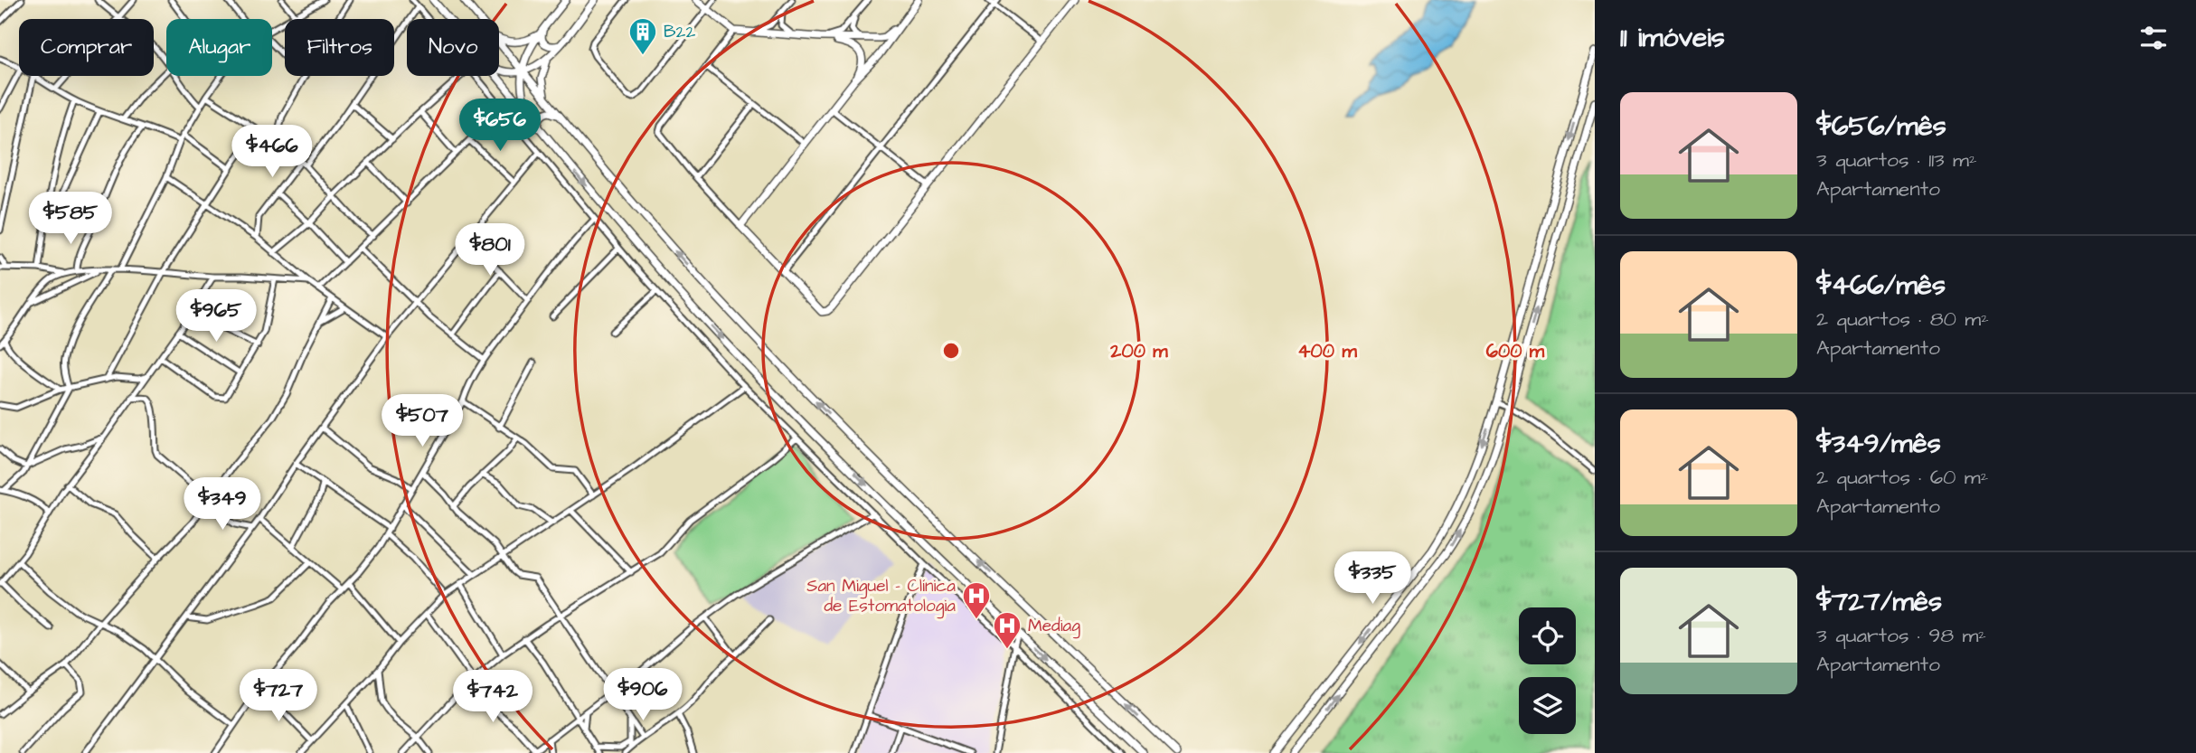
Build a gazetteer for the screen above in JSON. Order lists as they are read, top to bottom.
{
  "places": {
    "building": ["B22"],
    "hospital": ["San Miguel - Clínica de Estomatologia", "Mediag"]
  },
  "page": {
    "heading": "11 imóveis",
    "chip": [
      "Comprar",
      "Alugar",
      "Filtros",
      "Novo"
    ],
    "list": [
      {
        "name": "$656/mês",
        "note": "3 quartos · 113 m² · Apartamento"
      },
      {
        "name": "$466/mês",
        "note": "2 quartos · 80 m² · Apartamento"
      },
      {
        "name": "$349/mês",
        "note": "2 quartos · 60 m² · Apartamento"
      },
      {
        "name": "$727/mês",
        "note": "3 quartos · 98 m² · Apartamento"
      }
    ],
    "price": [
      "$656",
      "$466",
      "$585",
      "$801",
      "$965",
      "$507",
      "$349",
      "$335",
      "$906",
      "$727",
      "$742"
    ]
  },
  "rings": ["200 m", "400 m", "600 m"]
}
